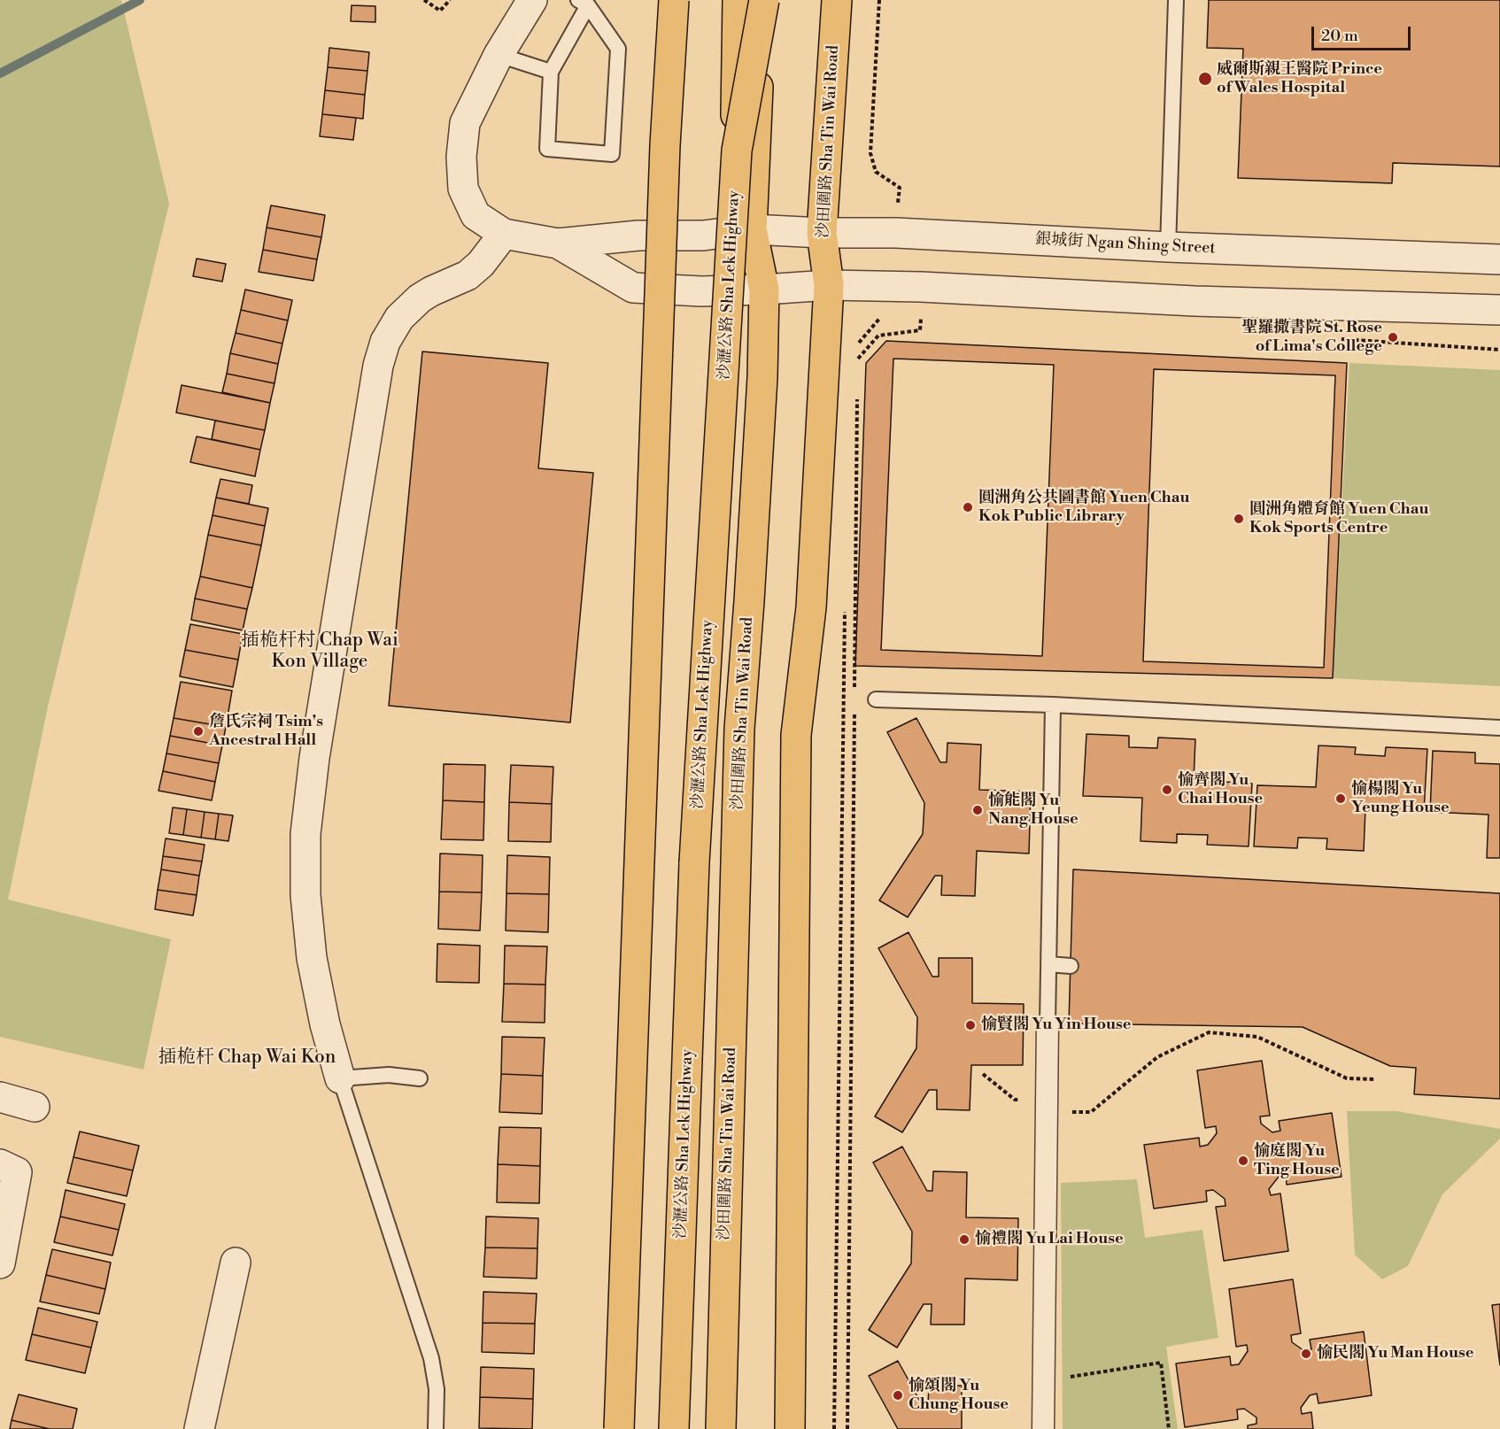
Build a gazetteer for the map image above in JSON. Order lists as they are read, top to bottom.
{
  "streets": {
    "main road": ["沙田圍路 Sha Tin Wai Road", "沙瀝公路 Sha Lek Highway"],
    "street": ["銀城街 Ngan Shing Street"]
  },
  "crossings": [
    ["沙田圍路 Sha Tin Wai Road", "銀城街 Ngan Shing Street"]
  ],
  "districts": ["插桅杆村 Chap Wai Kon Village", "插桅杆 Chap Wai Kon"],
  "places": [
    "威爾斯親王醫院 Prince of Wales Hospital",
    "聖羅撒書院 St. Rose of Lima's College",
    "圓洲角公共圖書館 Yuen Chau Kok Public Library",
    "圓洲角體育館 Yuen Chau Kok Sports Centre",
    "詹氏宗祠 Tsim's Ancestral Hall",
    "愉齊閣 Yu Chai House",
    "愉楊閣 Yu Yeung House",
    "愉能閣 Yu Nang House",
    "愉賢閣 Yu Yin House",
    "愉庭閣 Yu Ting House",
    "愉禮閣 Yu Lai House",
    "愉民閣 Yu Man House",
    "愉頌閣 Yu Chung House"
  ],
  "scale_bar": "20 m"
}
